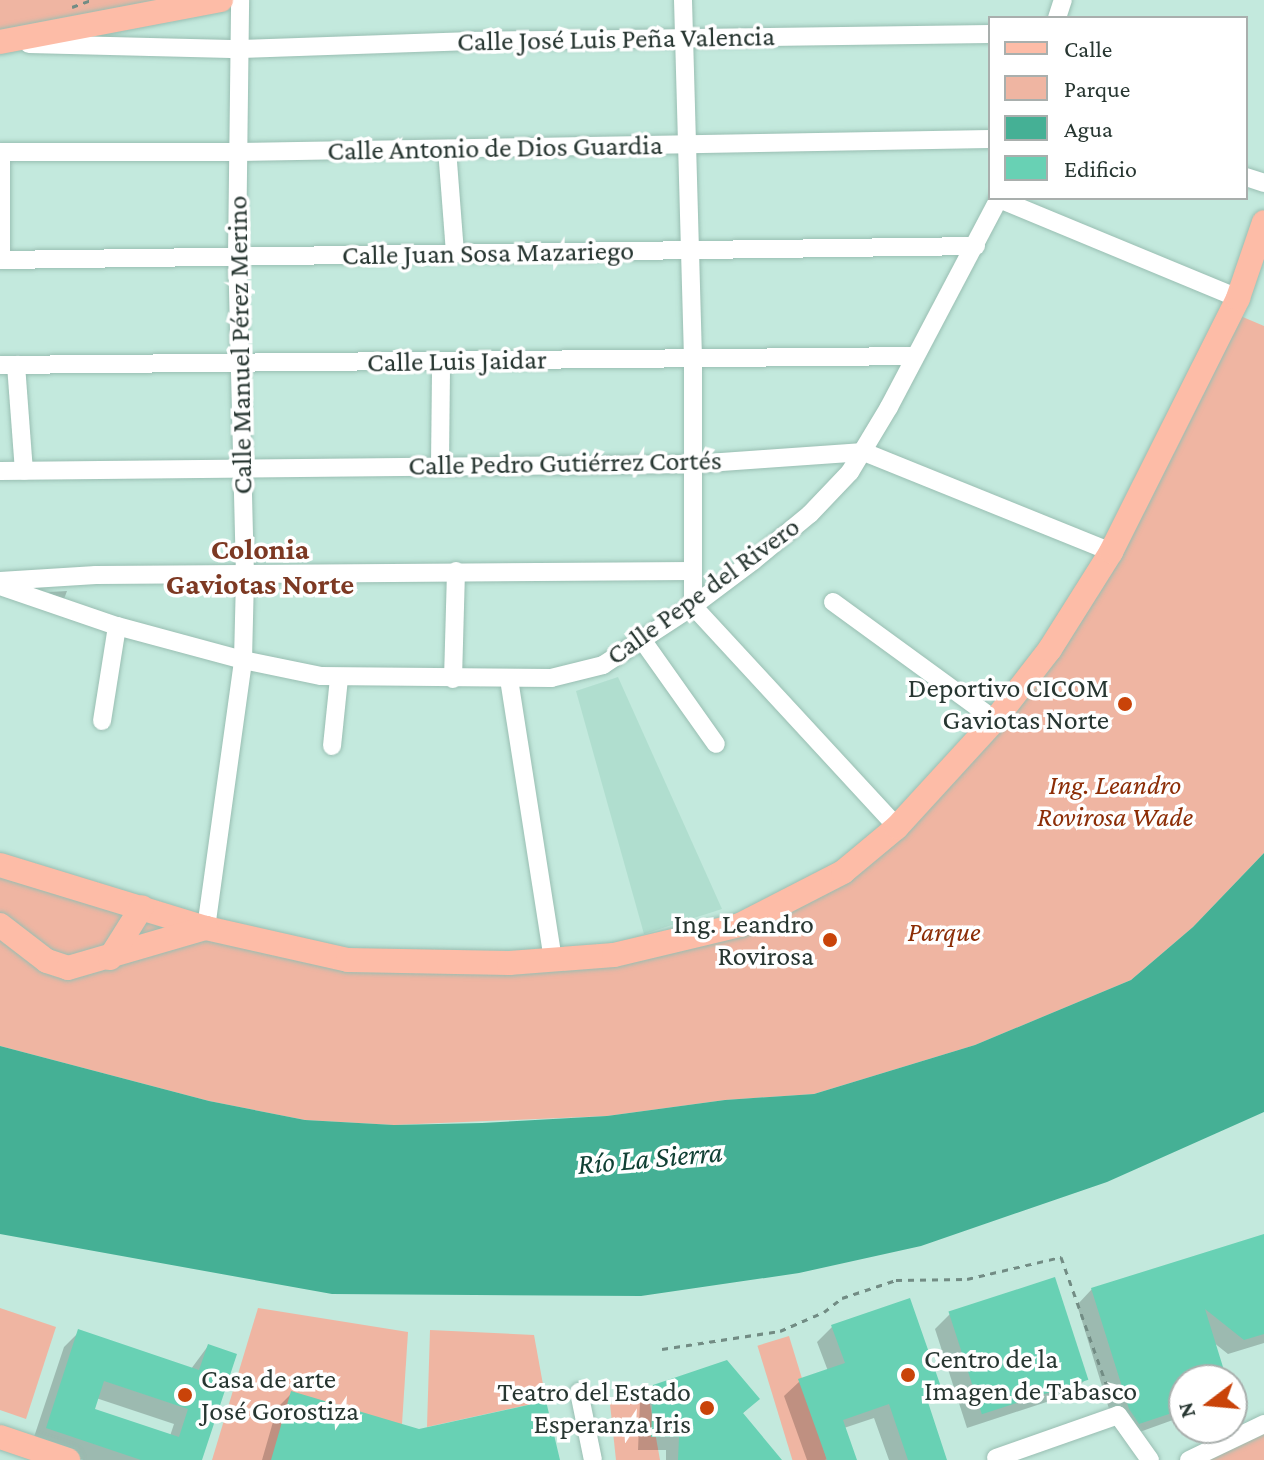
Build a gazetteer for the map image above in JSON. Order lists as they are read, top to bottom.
{
  "streets": {
    "street": [
      "Calle José Luis Peña Valencia",
      "Calle Antonio de Dios Guardia",
      "Calle Juan Sosa Mazariego",
      "Calle Manuel Pérez Merino",
      "Calle Luis Jaidar",
      "Calle Pedro Gutiérrez Cortés",
      "Calle Pepe del Rivero"
    ]
  },
  "crossings": [
    ["Calle José Luis Peña Valencia", "Calle Manuel Pérez Merino"],
    ["Calle Antonio de Dios Guardia", "Calle Manuel Pérez Merino"],
    ["Calle Juan Sosa Mazariego", "Calle Manuel Pérez Merino"],
    ["Calle Juan Sosa Mazariego", "Calle Pepe del Rivero"],
    ["Calle Manuel Pérez Merino", "Calle Luis Jaidar"],
    ["Calle Manuel Pérez Merino", "Calle Pedro Gutiérrez Cortés"],
    ["Calle Manuel Pérez Merino", "Calle Pepe del Rivero"],
    ["Calle Luis Jaidar", "Calle Pepe del Rivero"],
    ["Calle Pedro Gutiérrez Cortés", "Calle Pepe del Rivero"]
  ],
  "districts": ["Colonia Gaviotas Norte"],
  "water": ["Río La Sierra"],
  "parks": ["Ing. Leandro Rovirosa Wade", "Parque"],
  "places": [
    "Deportivo CICOM Gaviotas Norte",
    "Ing. Leandro Rovirosa",
    "Centro de la Imagen de Tabasco",
    "Casa de arte José Gorostiza",
    "Teatro del Estado Esperanza Iris"
  ],
  "legend": [
    "Calle",
    "Parque",
    "Agua",
    "Edificio"
  ],
  "north": "left"
}
